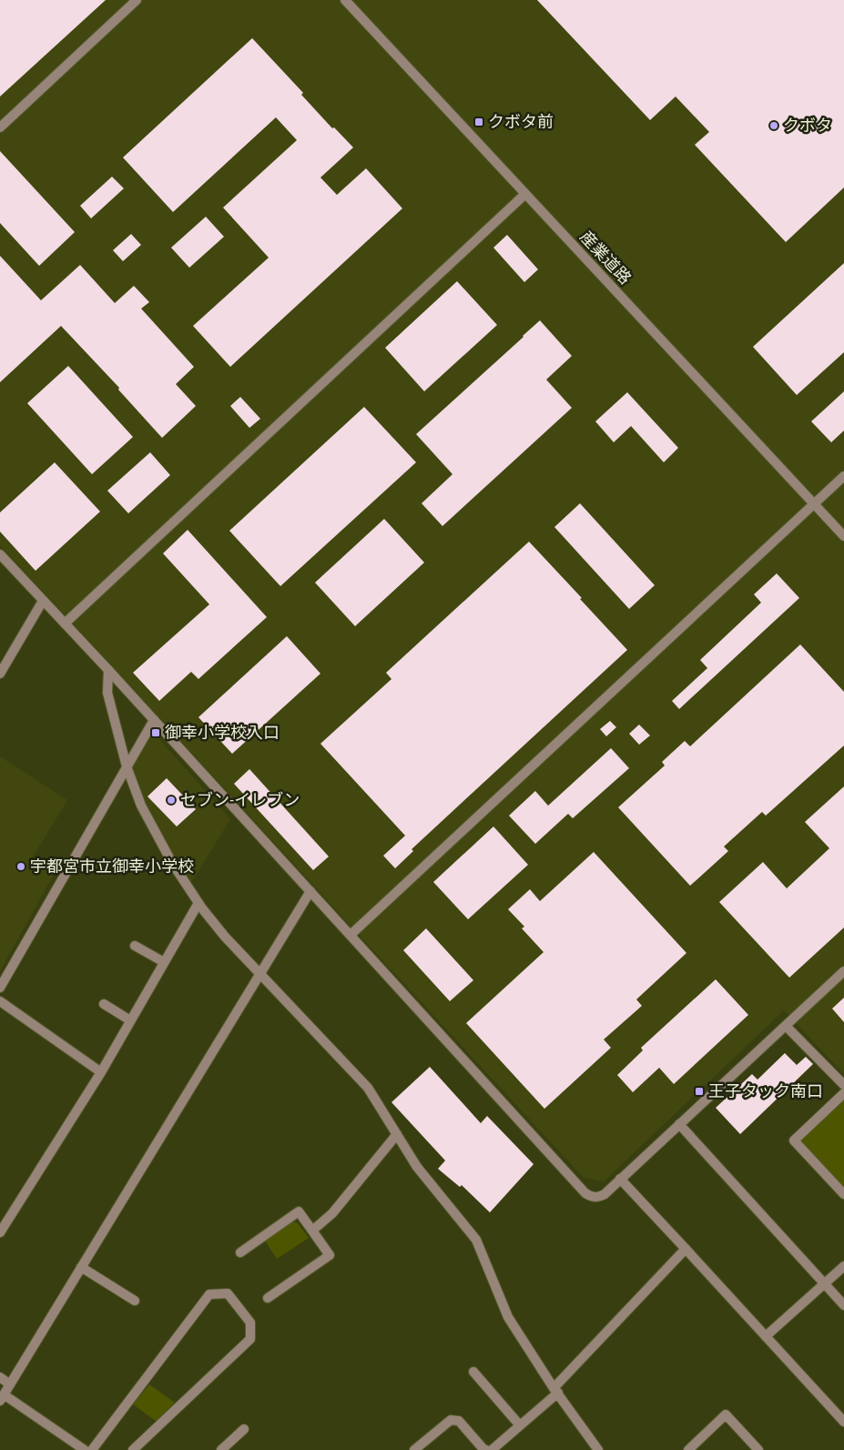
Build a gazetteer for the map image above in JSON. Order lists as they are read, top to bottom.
{
  "streets": {
    "street": ["産業道路"]
  },
  "places": {
    "transit": ["クボタ前", "御幸小学校入口", "王子タック南口"],
    "other": ["クボタ", "セブン-イレブン", "宇都宮市立御幸小学校"]
  }
}
